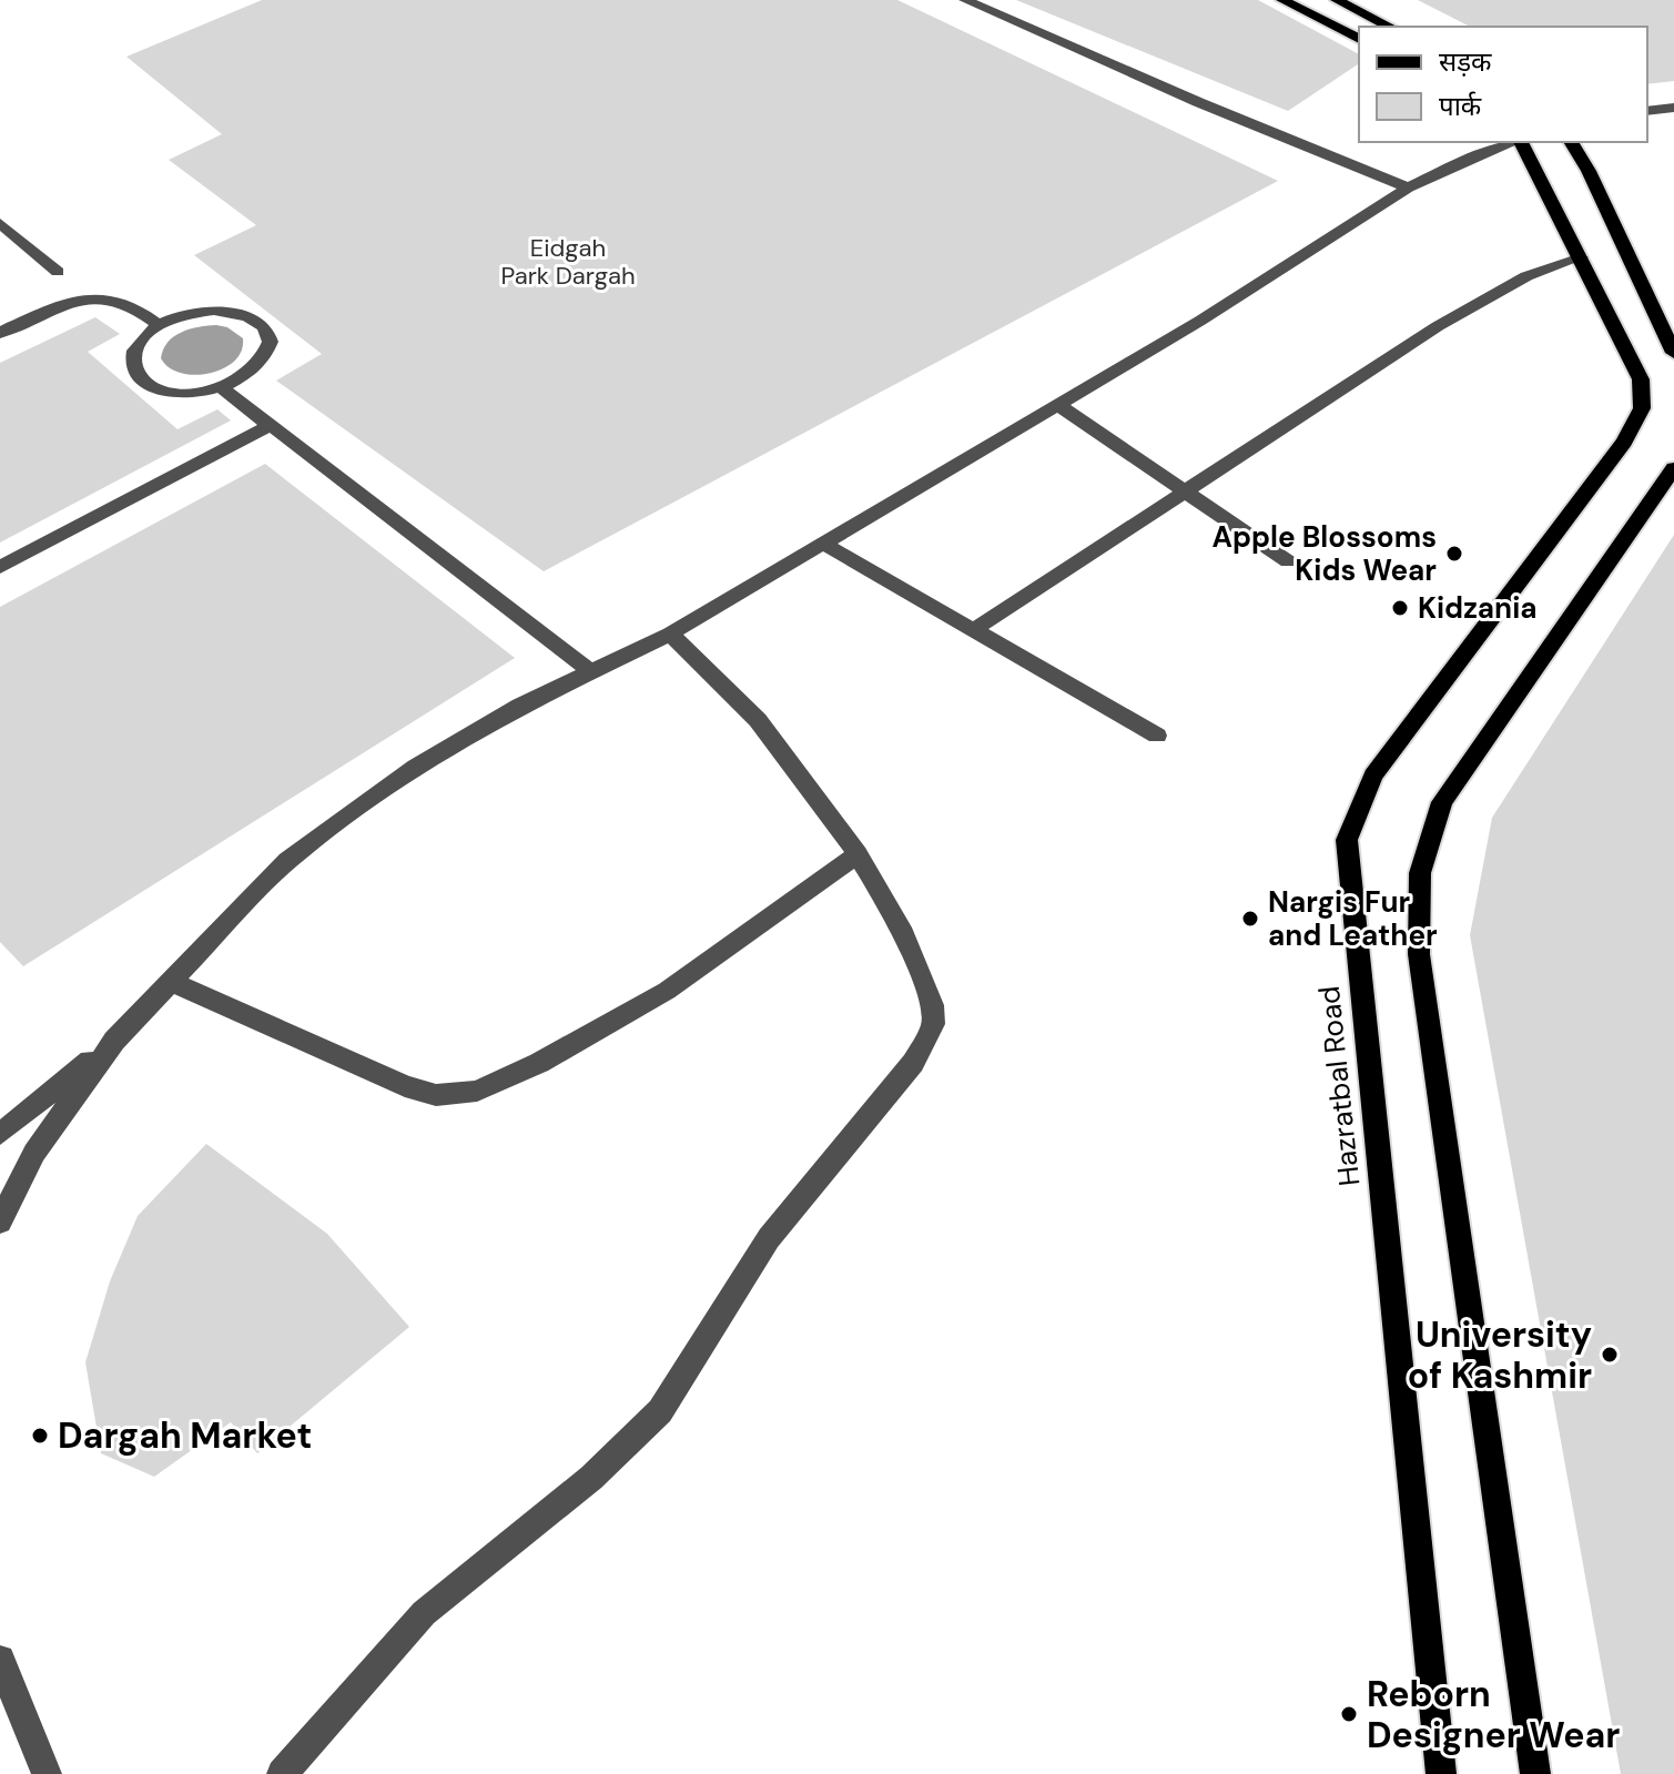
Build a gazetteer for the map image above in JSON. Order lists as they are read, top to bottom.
{
  "streets": {
    "main road": ["Hazratbal Road"]
  },
  "parks": ["Eidgah Park Dargah"],
  "places": [
    "Apple Blossoms Kids Wear",
    "Kidzania",
    "Nargis Fur and Leather",
    "University of Kashmir",
    "Dargah Market",
    "Reborn Designer Wear"
  ],
  "legend": ["सड़क", "पार्क"]
}
